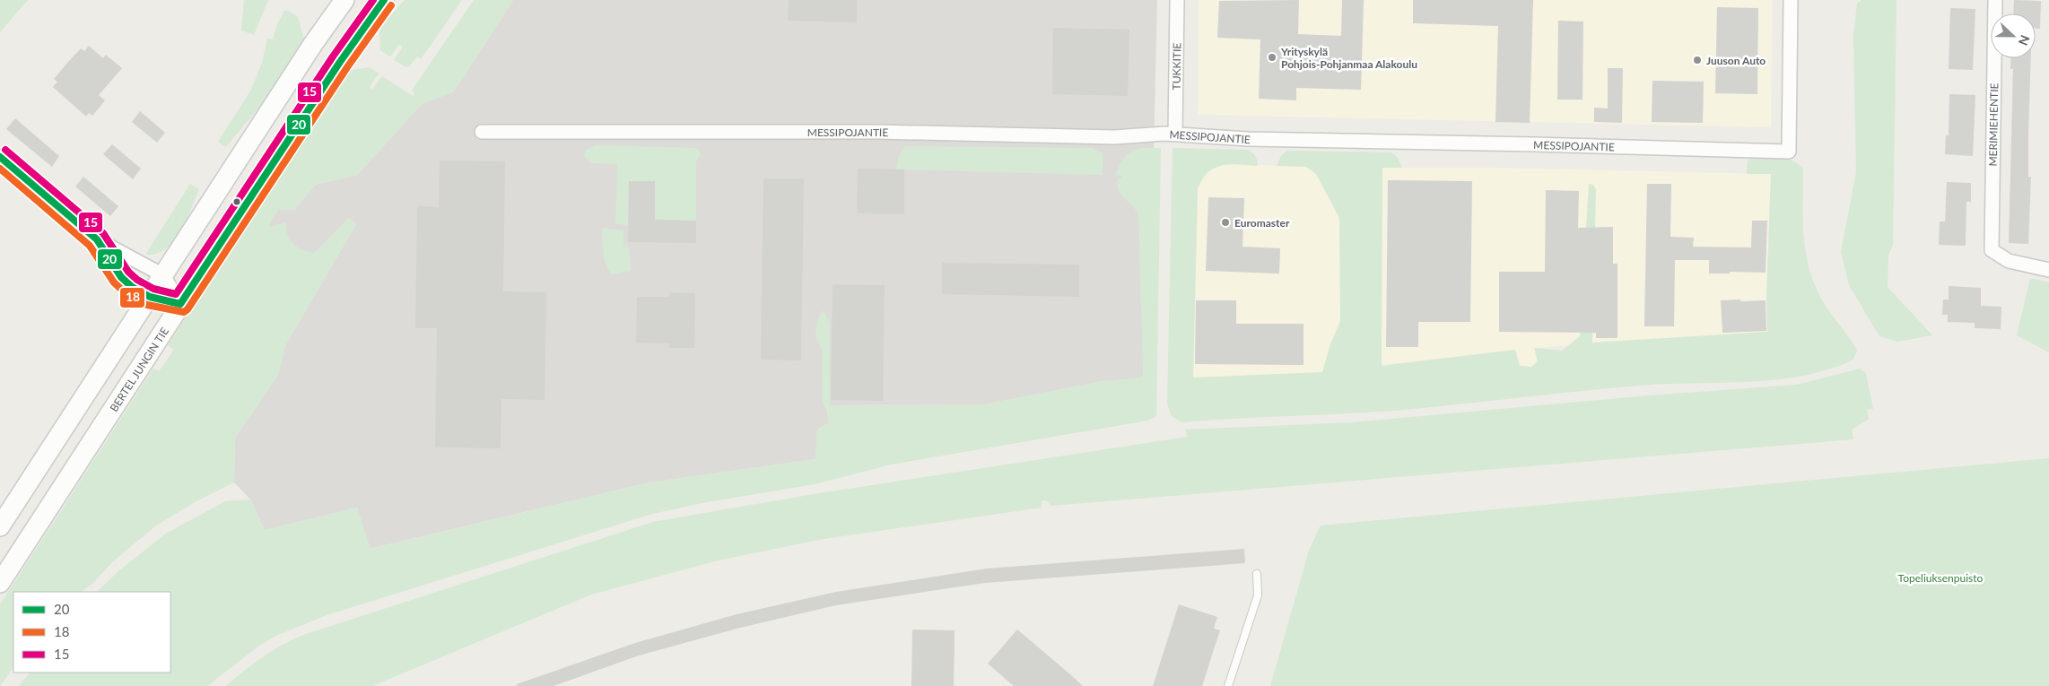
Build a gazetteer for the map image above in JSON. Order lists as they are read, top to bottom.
{
  "streets": {
    "main road": ["BERTEL JUNGIN TIE"],
    "street": ["TUKKITIE", "MERIMIEHENTIE", "MESSIPOJANTIE"]
  },
  "crossings": [
    ["TUKKITIE", "MESSIPOJANTIE"]
  ],
  "parks": ["Topeliuksenpuisto"],
  "places": ["Yrityskylä Pohjois-Pohjanmaa Alakoulu", "Juuson Auto", "Euromaster"],
  "lines": ["transit line 20", "transit line 15", "transit line 18"],
  "legend": ["20", "18", "15"],
  "north": "right"
}
